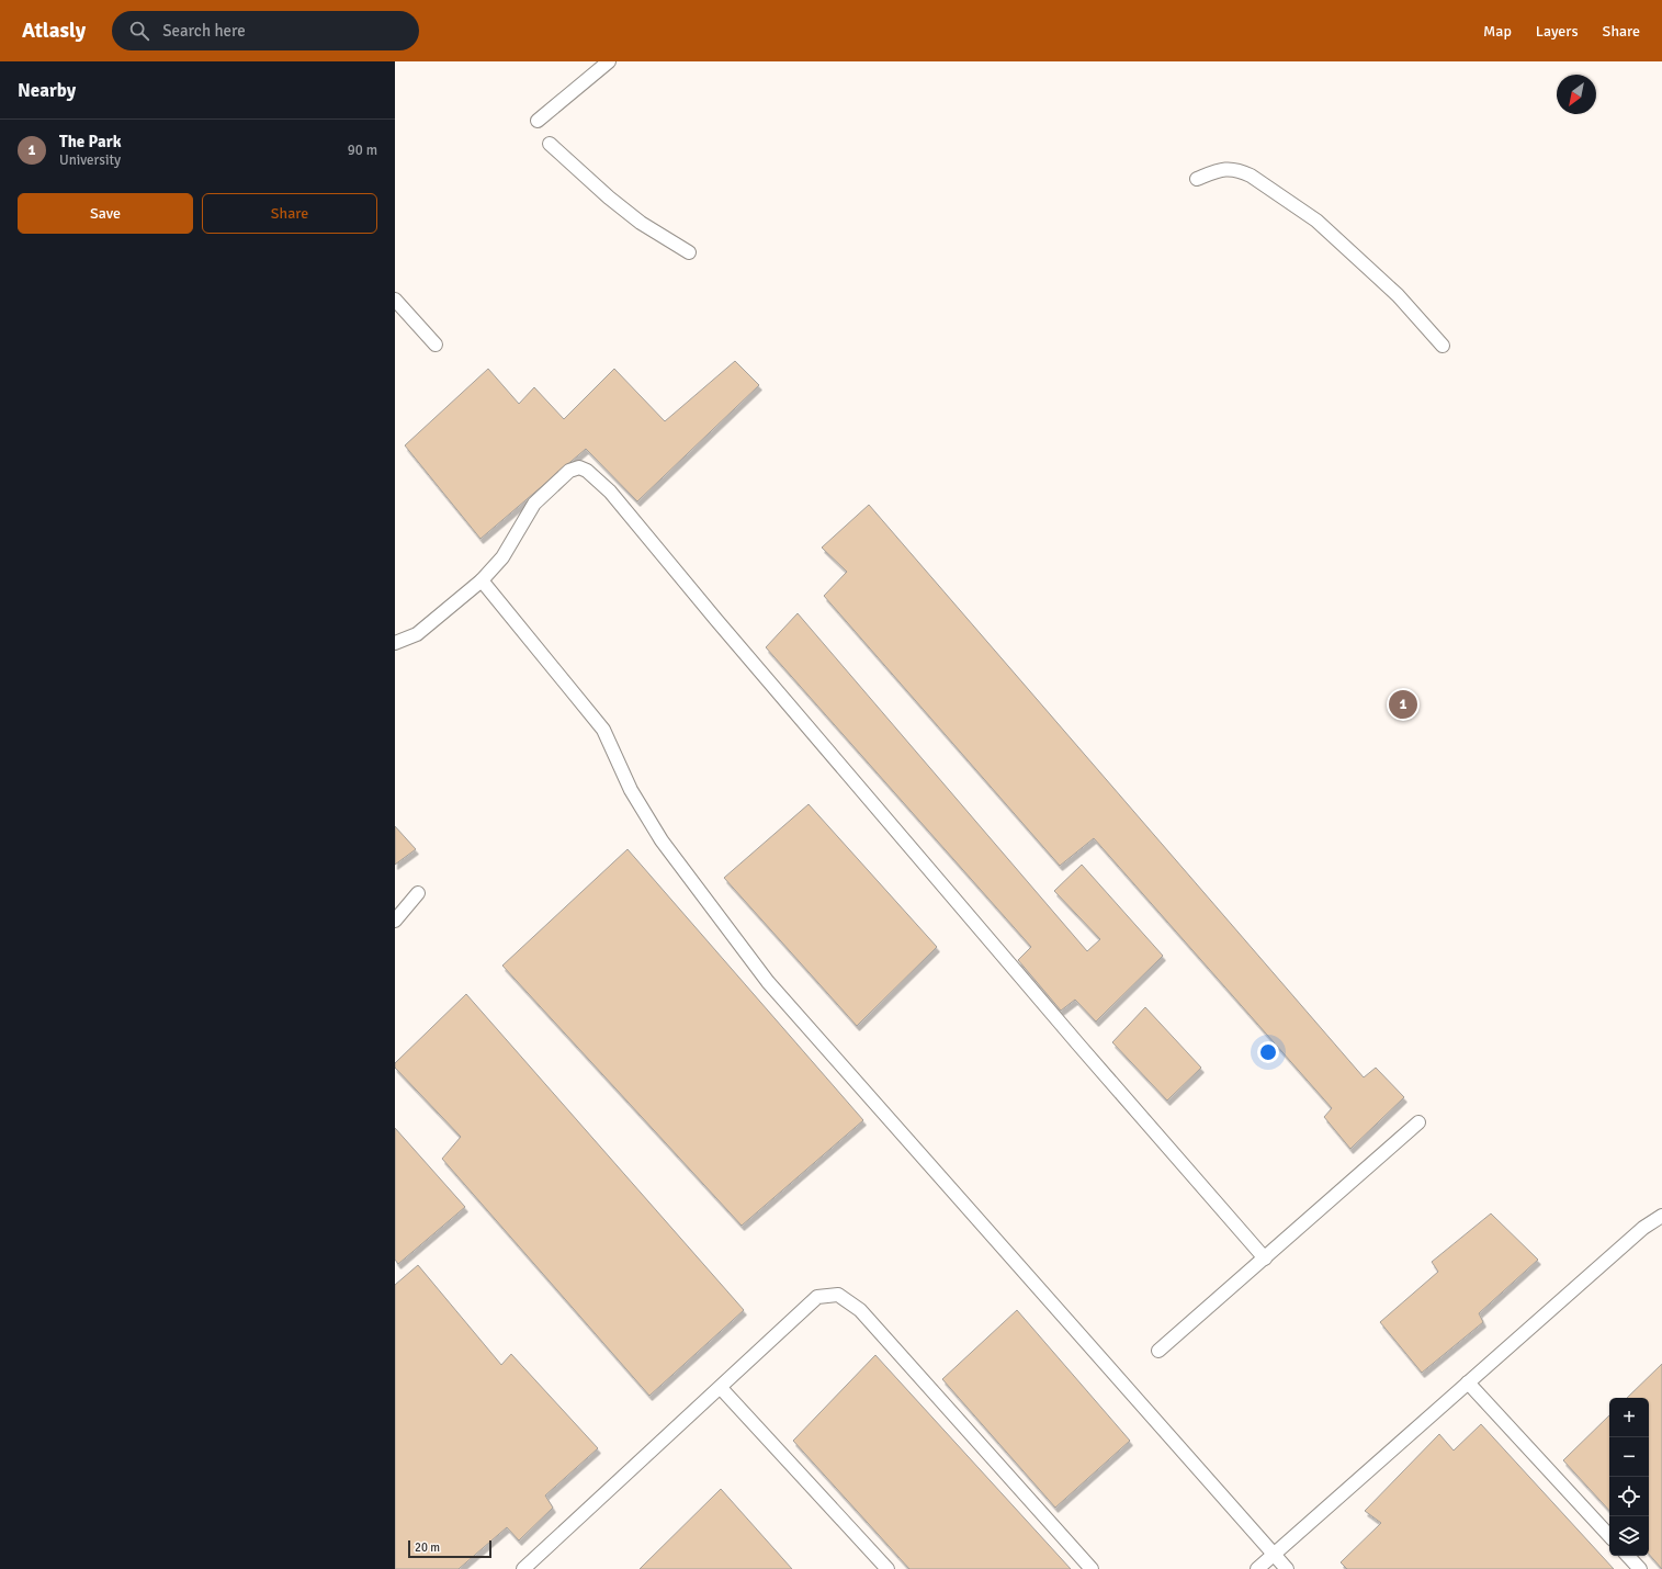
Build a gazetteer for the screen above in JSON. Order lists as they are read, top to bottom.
{
  "scale_bar": "20 m",
  "north": "bottom left",
  "page": {
    "header": "Atlasly",
    "search": "Search here",
    "nav": ["Map", "Layers", "Share"],
    "heading": "Nearby",
    "list": [
      {
        "mark": "1",
        "name": "The Park",
        "note": "University",
        "value": "90 m"
      }
    ],
    "buttons": ["Save", "Share"],
    "pins": "1",
    "map_buttons": ["+", "−"],
    "scale": "20 m"
  }
}
